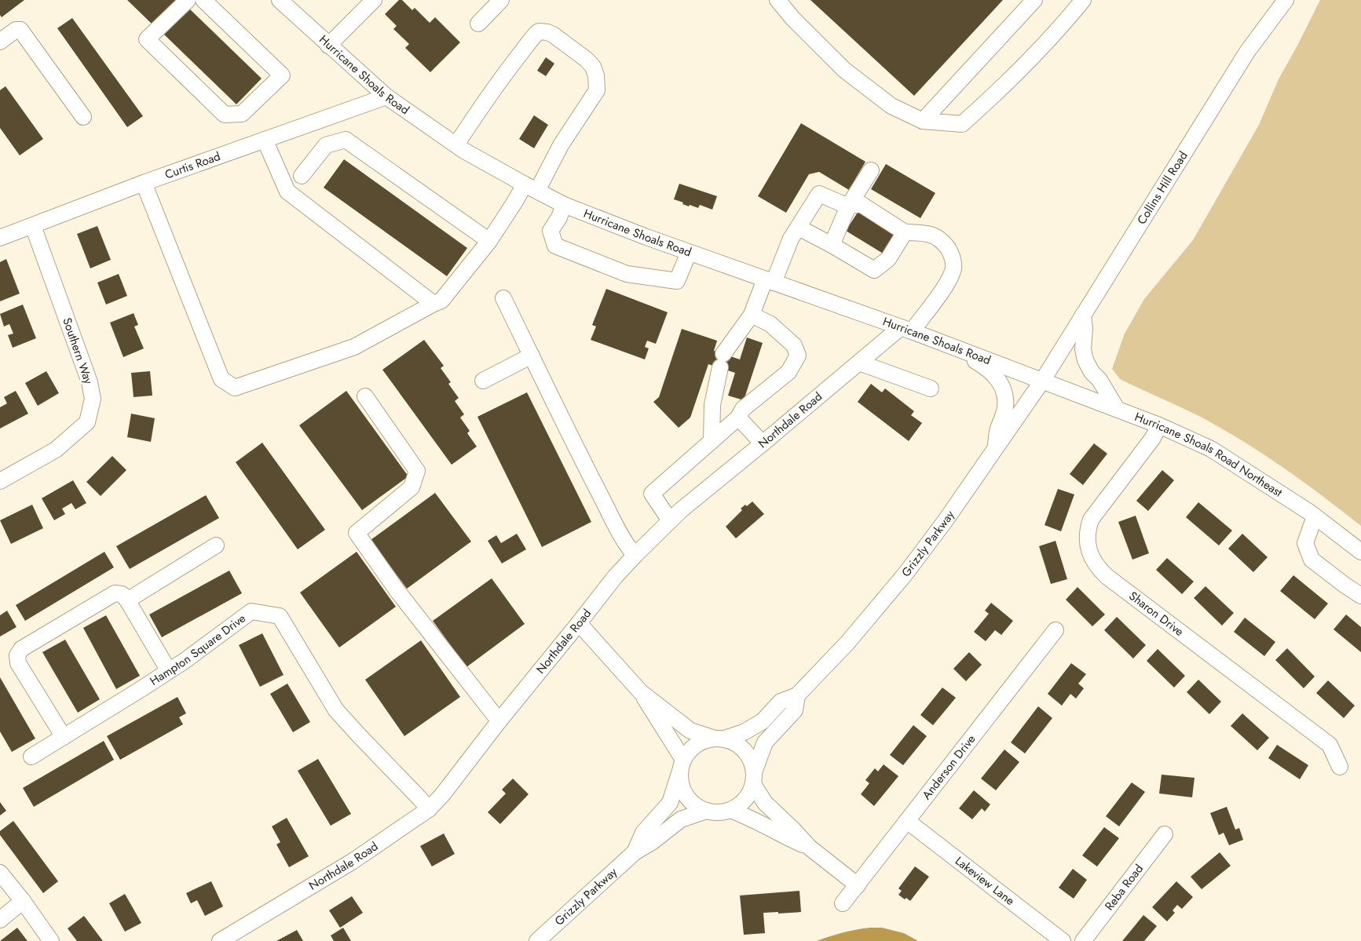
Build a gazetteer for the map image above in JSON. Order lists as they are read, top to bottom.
{
  "streets": {
    "street": [
      "Hurricane Shoals Road",
      "Curtis Road",
      "Collins Hill Road",
      "Southern Way",
      "Northdale Road",
      "Hurricane Shoals Road Northeast",
      "Grizzly Parkway",
      "Sharon Drive",
      "Hampton Square Drive",
      "Anderson Drive",
      "Lakeview Lane",
      "Reba Road"
    ]
  },
  "crossings": [
    ["Hurricane Shoals Road", "Curtis Road"],
    ["Hurricane Shoals Road", "Collins Hill Road"],
    ["Hurricane Shoals Road", "Northdale Road"],
    ["Hurricane Shoals Road", "Hurricane Shoals Road Northeast"],
    ["Hurricane Shoals Road", "Grizzly Parkway"],
    ["Curtis Road", "Southern Way"],
    ["Collins Hill Road", "Hurricane Shoals Road Northeast"],
    ["Collins Hill Road", "Grizzly Parkway"],
    ["Northdale Road", "Hampton Square Drive"],
    ["Hurricane Shoals Road Northeast", "Grizzly Parkway"],
    ["Hurricane Shoals Road Northeast", "Sharon Drive"],
    ["Anderson Drive", "Lakeview Lane"]
  ]
}
